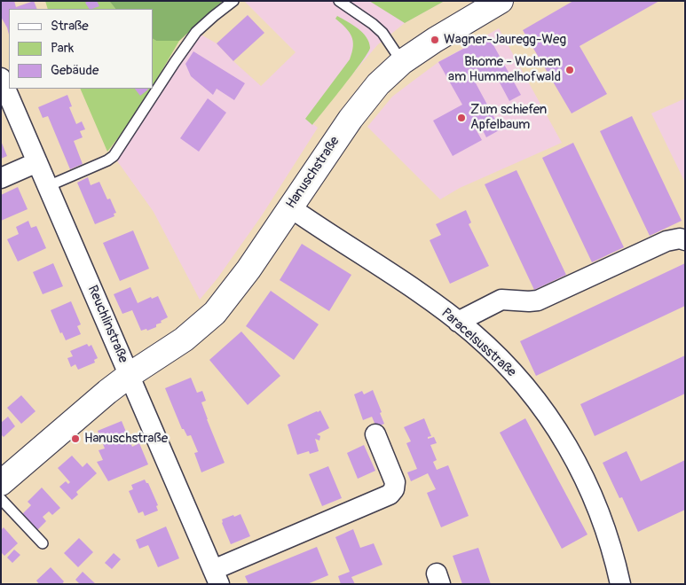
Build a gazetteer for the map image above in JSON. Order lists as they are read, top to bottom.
{
  "streets": {
    "street": ["Hanuschstraße", "Reuchlinstraße", "Paracelsusstraße"]
  },
  "crossings": [
    ["Hanuschstraße", "Reuchlinstraße"],
    ["Hanuschstraße", "Paracelsusstraße"]
  ],
  "places": [
    "Wagner-Jauregg-Weg",
    "Bhome - Wohnen am Hummelhofwald",
    "Zum schiefen Apfelbaum",
    "Hanuschstraße"
  ],
  "legend": ["Straße", "Park", "Gebäude"]
}
